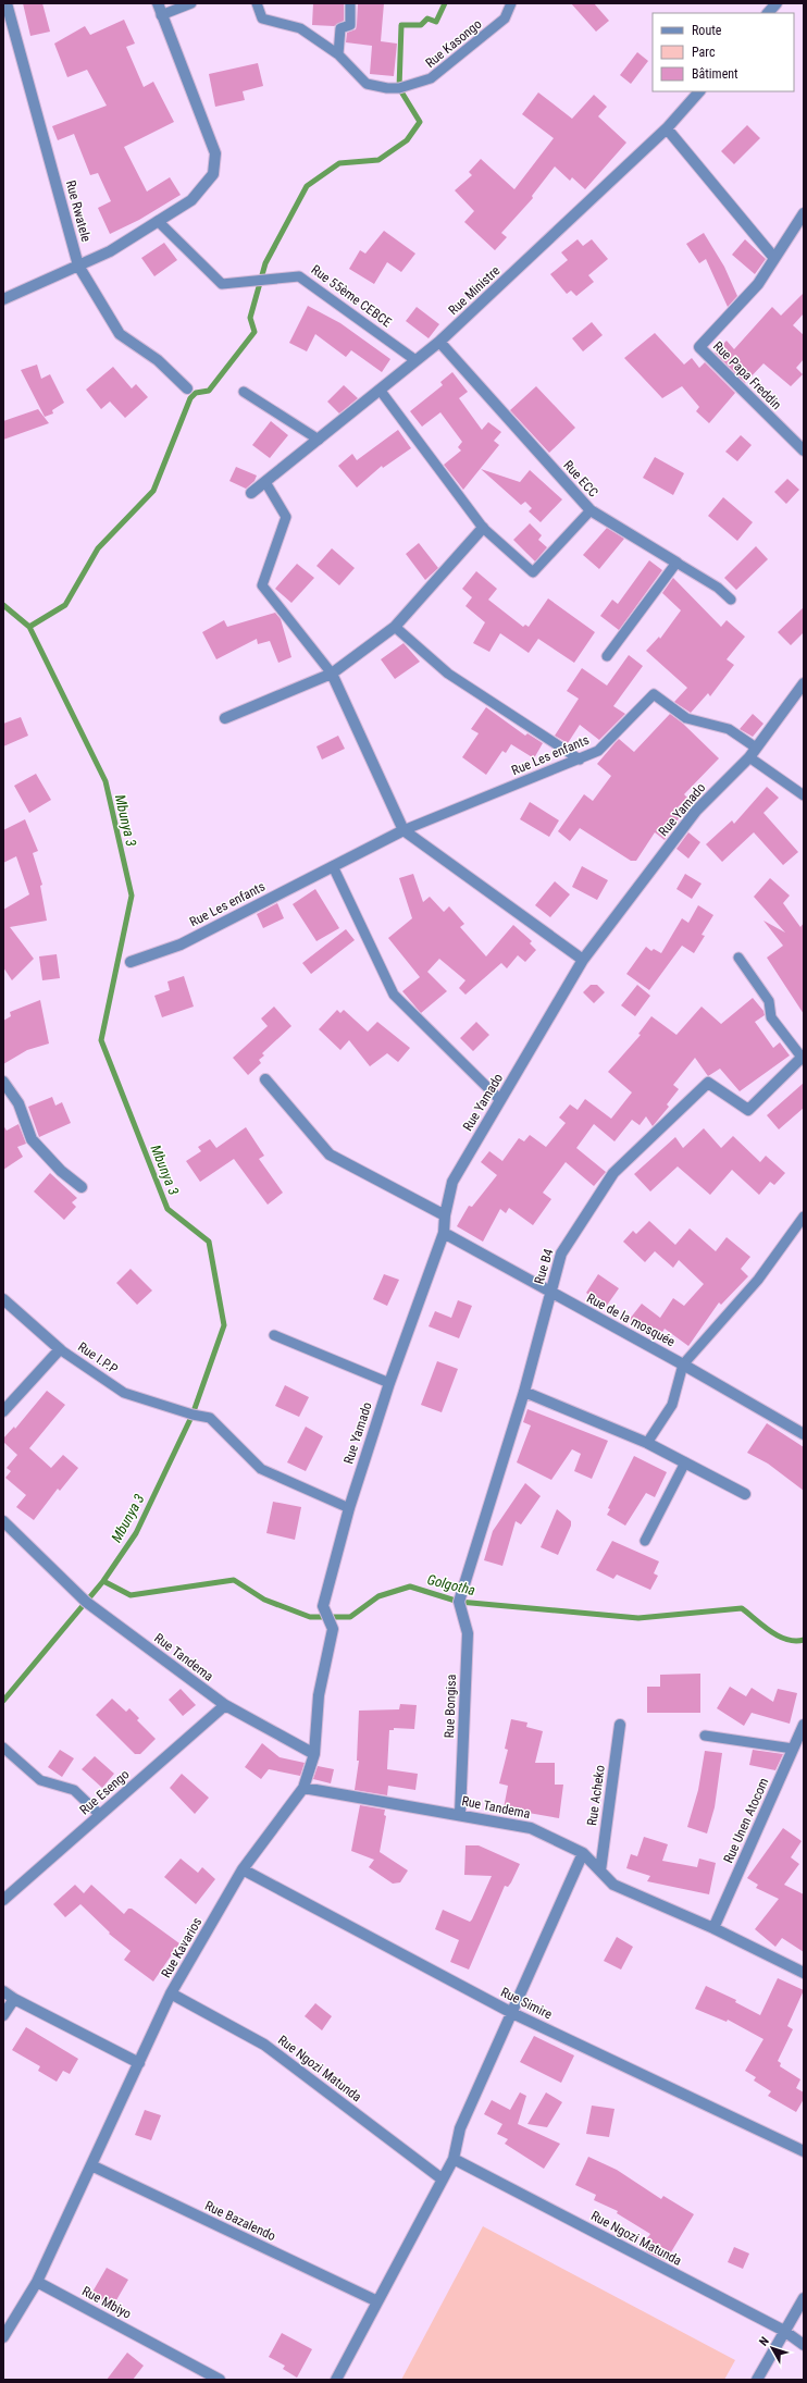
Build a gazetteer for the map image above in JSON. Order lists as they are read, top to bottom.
{
  "streets": {
    "street": [
      "Rue Rwatele",
      "Rue Ministre",
      "Rue Papa Freddin",
      "Rue ECC",
      "Rue Les enfants",
      "Rue Yamado",
      "Rue B4",
      "Rue de la mosquée",
      "Rue I.P.P",
      "Rue Tandema",
      "Rue Bongisa",
      "Rue Esengo",
      "Rue Acheko",
      "Rue Unen Atocom",
      "Rue Kavarios",
      "Rue Simire",
      "Rue Ngozi Matunda",
      "Rue Bazalendo",
      "Rue Mbiyo"
    ],
    "lane": ["Rue Kasongo", "Rue 55ème CEBCE"]
  },
  "crossings": [
    ["Rue Ministre", "Rue 55ème CEBCE"],
    ["Rue Ministre", "Rue ECC"],
    ["Rue Les enfants", "Rue Yamado"],
    ["Rue Yamado", "Rue de la mosquée"],
    ["Rue Yamado", "Rue I.P.P"],
    ["Rue Yamado", "Rue Kavarios"],
    ["Rue B4", "Rue de la mosquée"],
    ["Rue B4", "Rue Bongisa"],
    ["Rue Tandema", "Rue Bongisa"],
    ["Rue Tandema", "Rue Esengo"],
    ["Rue Tandema", "Rue Acheko"],
    ["Rue Tandema", "Rue Unen Atocom"],
    ["Rue Tandema", "Rue Kavarios"],
    ["Rue Kavarios", "Rue Simire"],
    ["Rue Kavarios", "Rue Ngozi Matunda"],
    ["Rue Kavarios", "Rue Bazalendo"],
    ["Rue Kavarios", "Rue Mbiyo"]
  ],
  "water": ["Mbunya 3", "Golgotha"],
  "legend": ["Route", "Parc", "Bâtiment"],
  "north": "top left"
}
